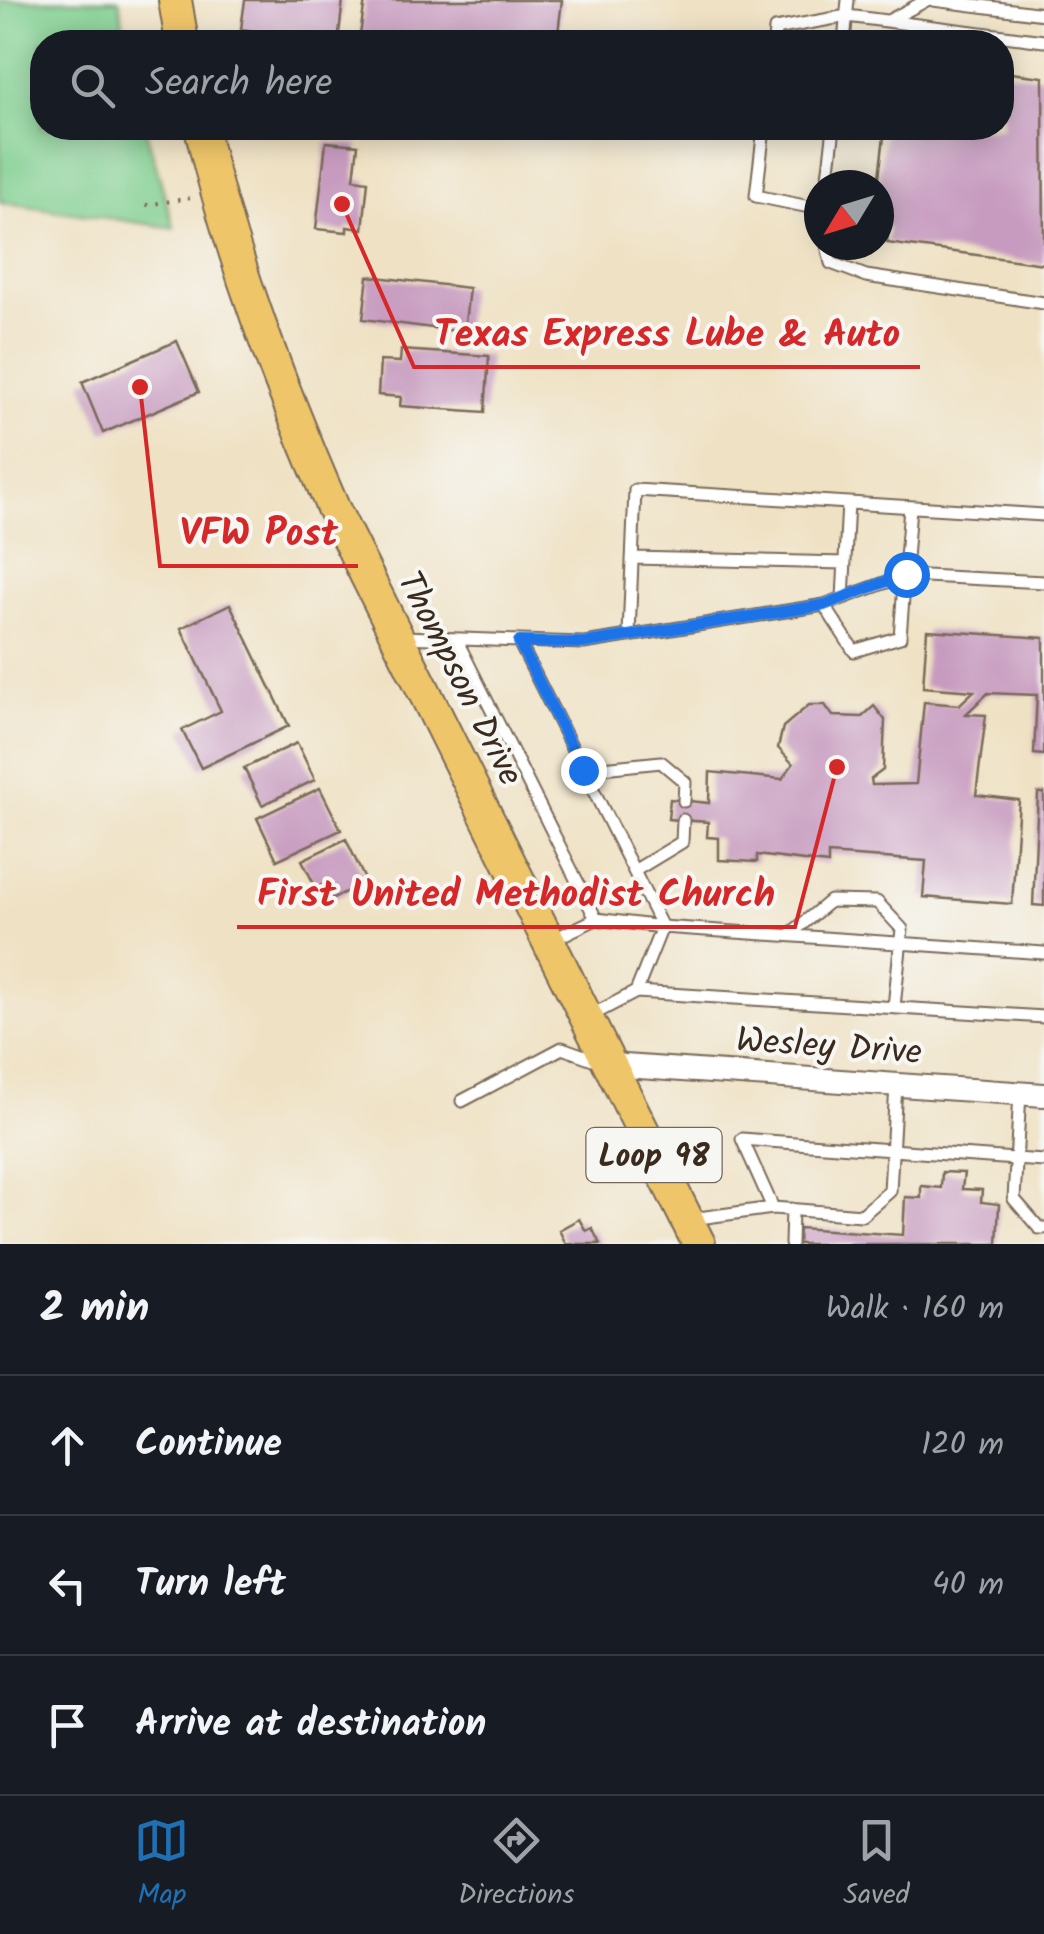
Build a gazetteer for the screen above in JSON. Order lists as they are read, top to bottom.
{
  "streets": {
    "main road": ["Thompson Drive", "Loop 98"],
    "street": ["Wesley Drive"]
  },
  "crossings": [
    ["Thompson Drive", "Wesley Drive"]
  ],
  "places": ["Texas Express Lube & Auto", "VFW Post", "First United Methodist Church"],
  "north": "bottom left",
  "page": {
    "search": "Search here",
    "heading": ["2 min", "Walk · 160 m"],
    "list": [
      ["Continue", "120 m"],
      ["Turn left", "40 m"],
      "Arrive at destination"
    ],
    "nav": ["Map", "Directions", "Saved"]
  }
}
